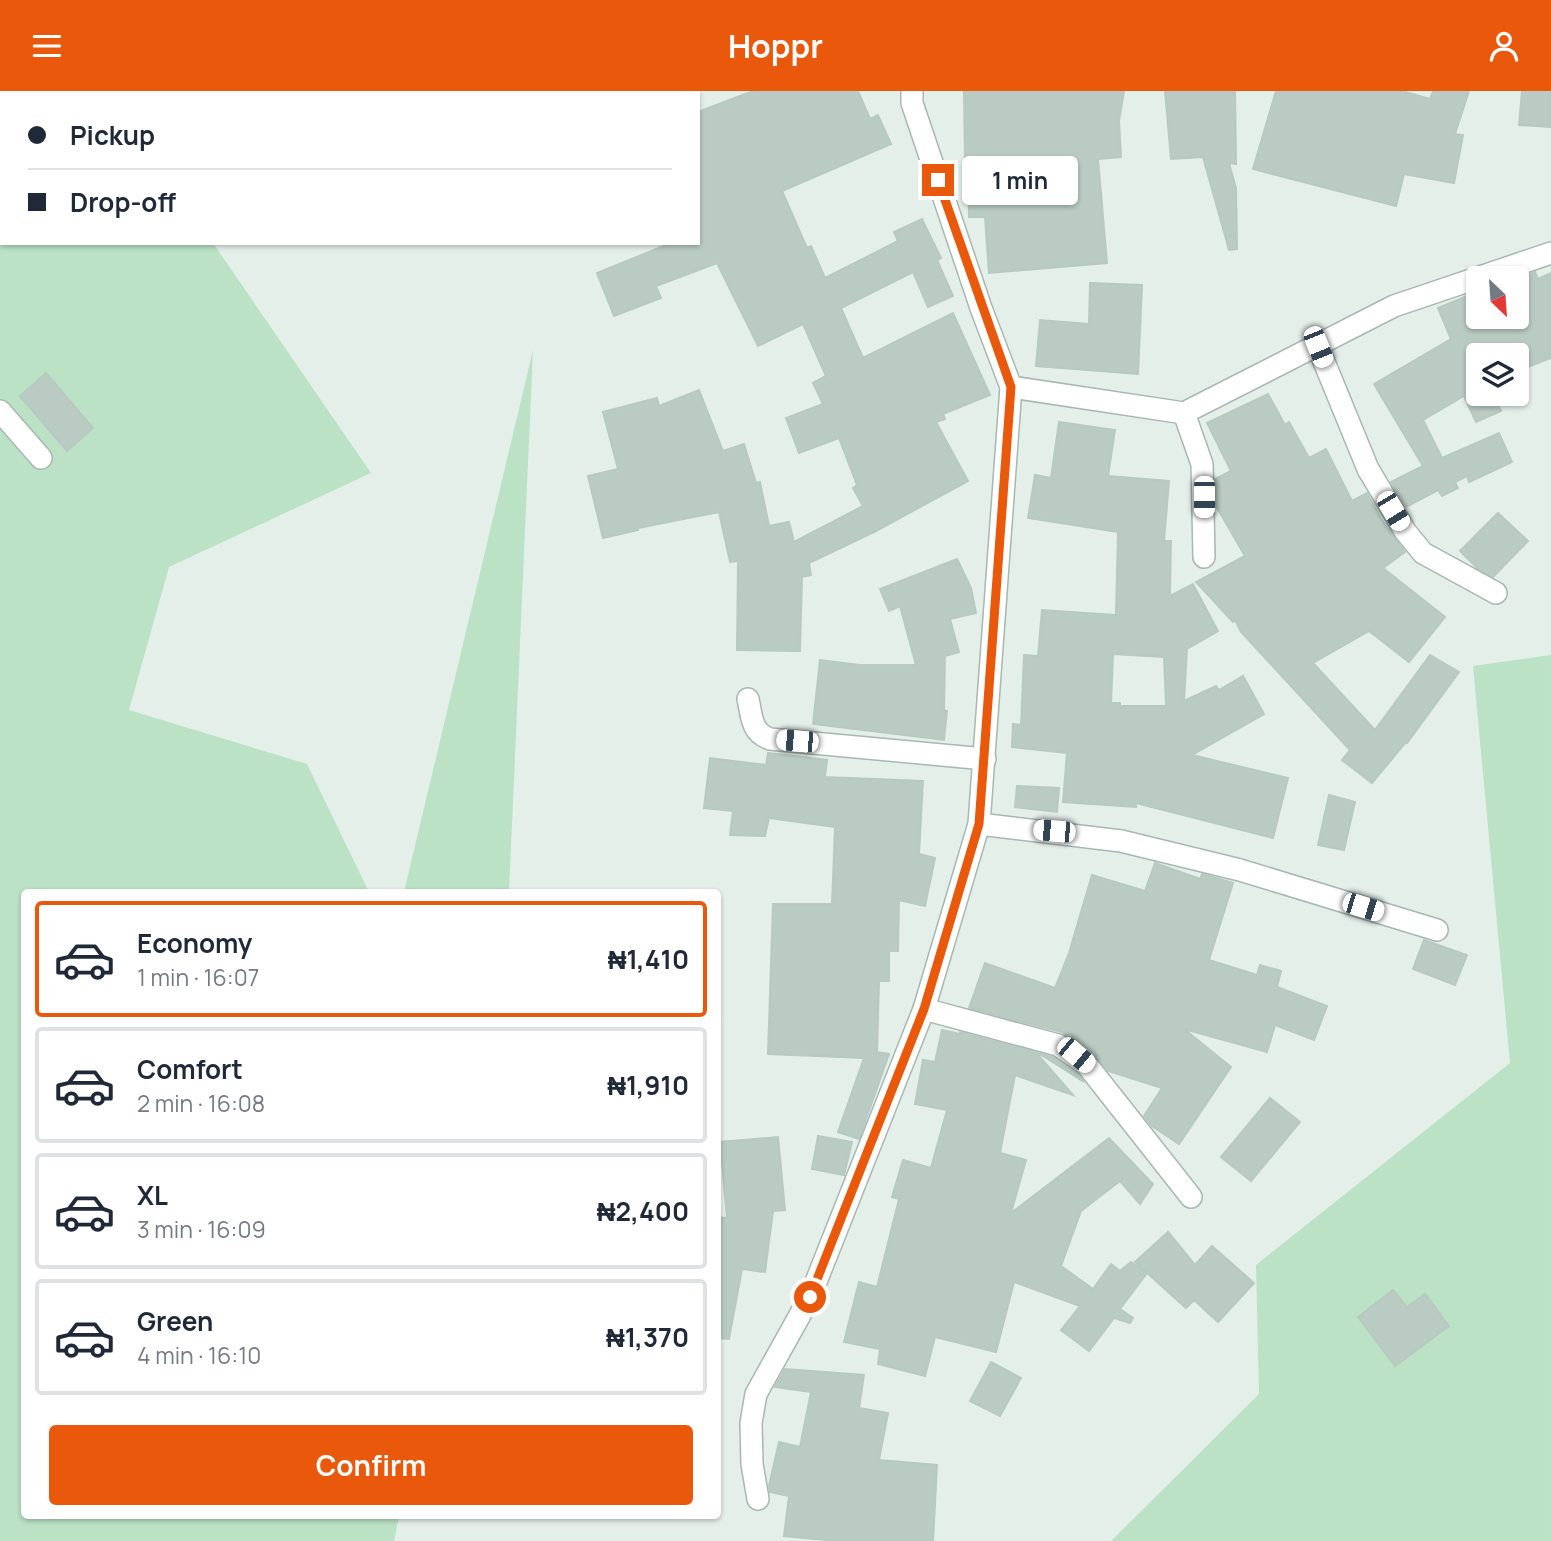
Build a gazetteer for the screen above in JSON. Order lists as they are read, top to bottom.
{
  "north": "bottom right",
  "page": {
    "header": "Hoppr",
    "banner": ["Pickup", "Drop-off"],
    "bubble": "1 min",
    "list": [
      {
        "name": "Economy",
        "note": "1 min · 16:07",
        "value": "₦1,410"
      },
      {
        "name": "Comfort",
        "note": "2 min · 16:08",
        "value": "₦1,910"
      },
      {
        "name": "XL",
        "note": "3 min · 16:09",
        "value": "₦2,400"
      },
      {
        "name": "Green",
        "note": "4 min · 16:10",
        "value": "₦1,370"
      }
    ],
    "buttons": "Confirm"
  }
}
